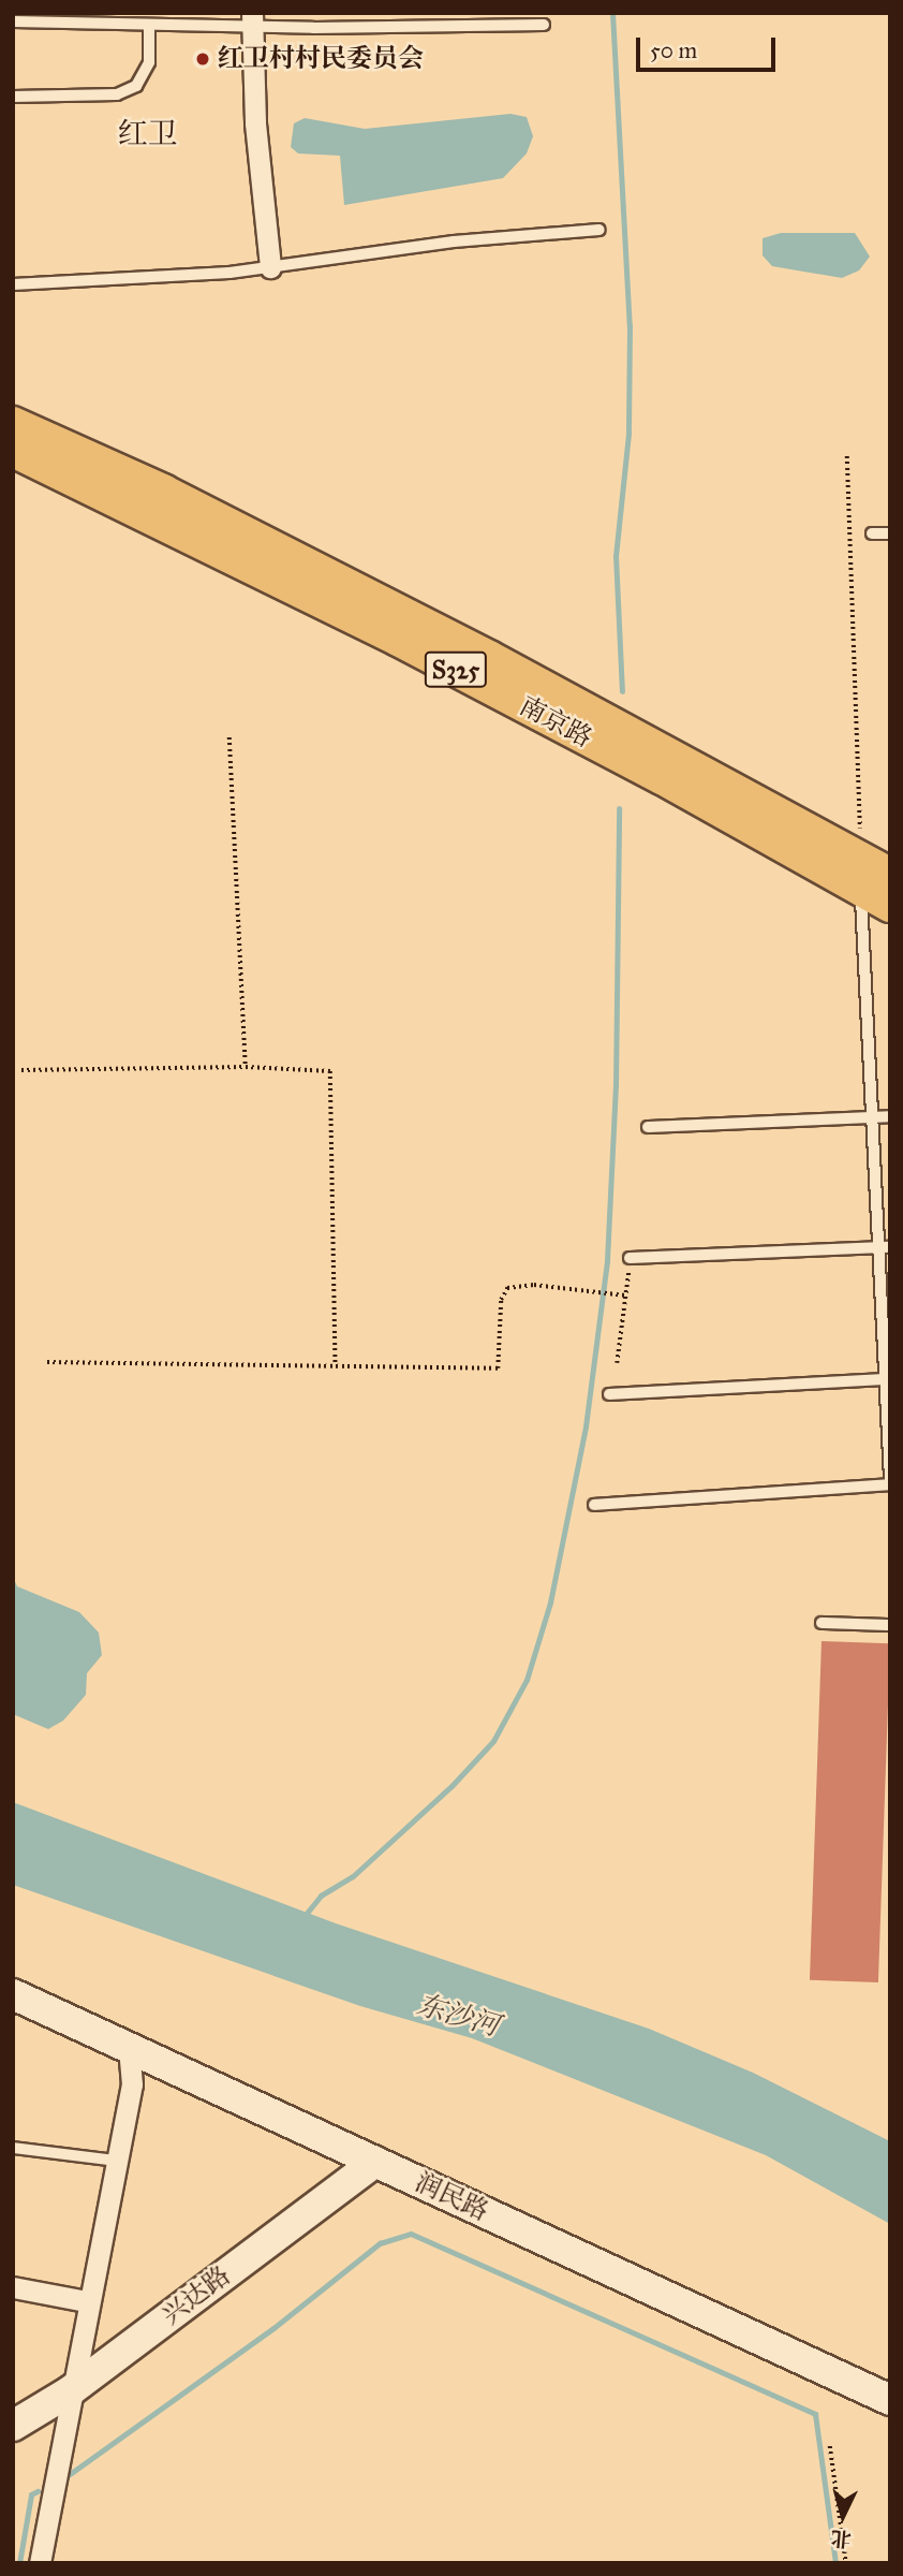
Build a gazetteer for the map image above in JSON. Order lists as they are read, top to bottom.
{
  "streets": {
    "main road": ["S325", "南京路"],
    "street": ["润民路", "兴达路"]
  },
  "crossings": [
    ["润民路", "兴达路"]
  ],
  "districts": ["红卫"],
  "water": ["东沙河"],
  "places": ["红卫村村民委员会"],
  "scale_bar": "50 m",
  "north": "bottom"
}
